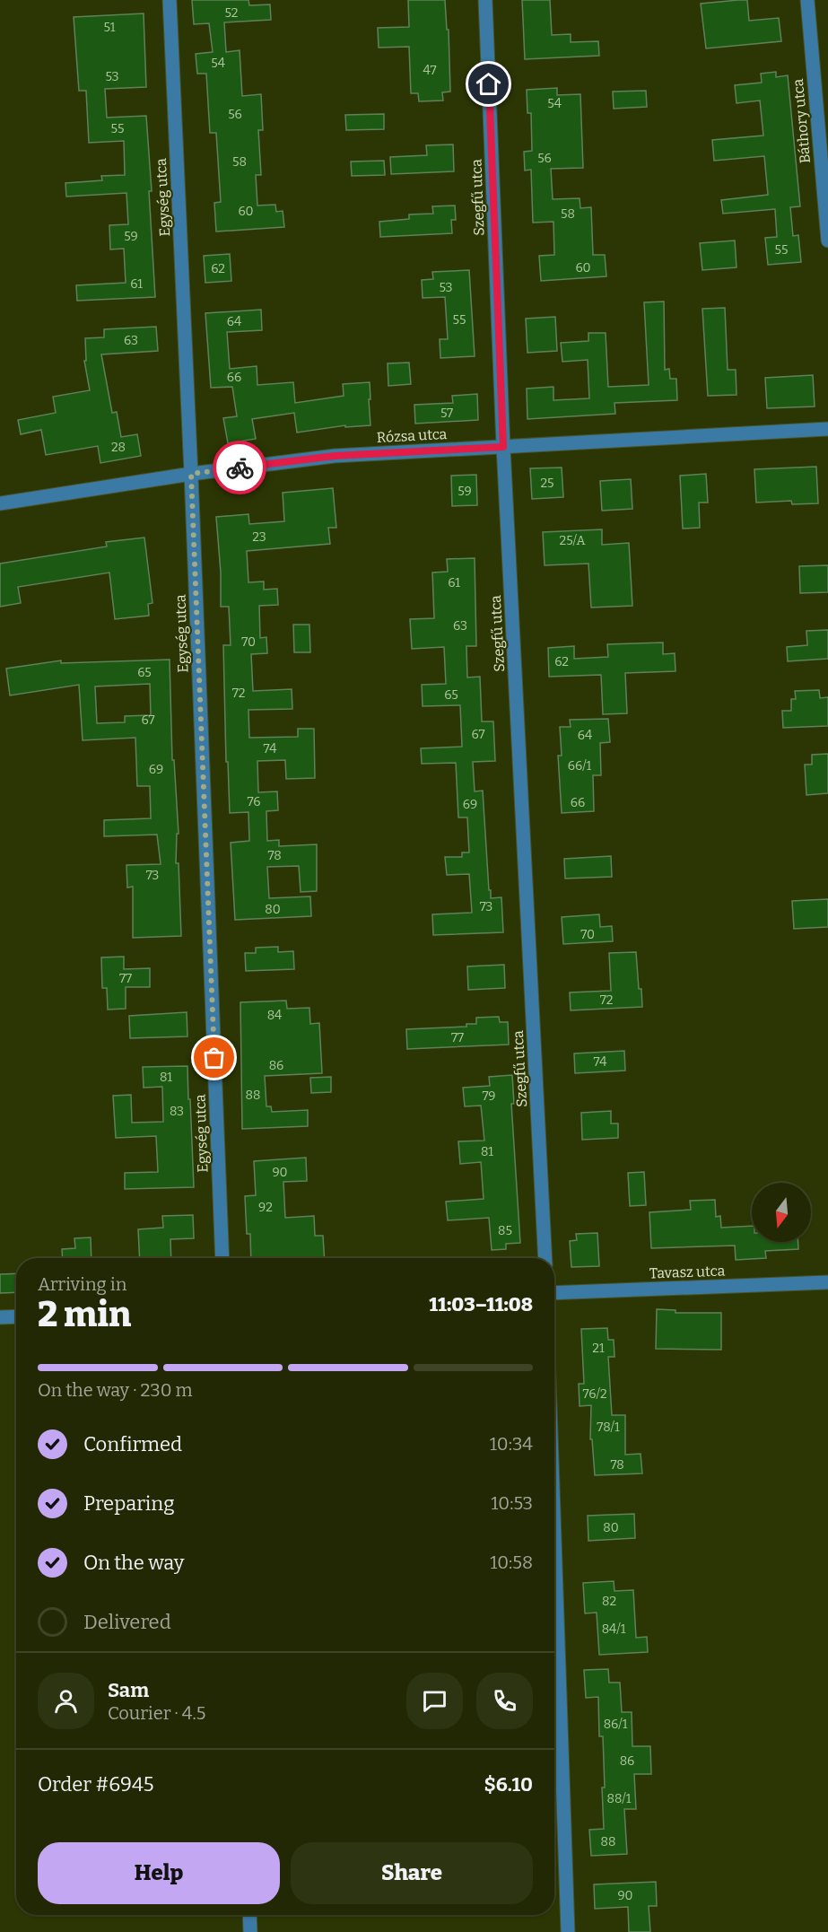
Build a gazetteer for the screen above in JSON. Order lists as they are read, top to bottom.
{
  "streets": {
    "street": [
      "Báthory utca",
      "Egység utca",
      "Szegfű utca",
      "Rózsa utca",
      "Tavasz utca"
    ]
  },
  "crossings": [
    ["Egység utca", "Rózsa utca"],
    ["Szegfű utca", "Rózsa utca"]
  ],
  "house_numbers": [
    "52",
    "51",
    "54",
    "47",
    "53",
    "54",
    "56",
    "55",
    "56",
    "58",
    "60",
    "58",
    "59",
    "55",
    "60",
    "62",
    "61",
    "53",
    "55",
    "64",
    "63",
    "66",
    "57",
    "28",
    "25",
    "59",
    "23",
    "25/A",
    "61",
    "63",
    "70",
    "62",
    "65",
    "72",
    "65",
    "67",
    "67",
    "64",
    "74",
    "66/1",
    "69",
    "76",
    "66",
    "69",
    "78",
    "73",
    "73",
    "80",
    "70",
    "77",
    "72",
    "84",
    "77",
    "74",
    "86",
    "81",
    "88",
    "79",
    "83",
    "81",
    "90",
    "92",
    "85",
    "21",
    "76/2",
    "78/1",
    "78",
    "80",
    "82",
    "84/1",
    "86/1",
    "86",
    "88/1",
    "88",
    "90"
  ],
  "north": "bottom",
  "page": {
    "heading": ["2 min", "Arriving in", "11:03–11:08"],
    "panel": [
      "Sam",
      "Courier · 4.5",
      "Order #6945",
      "$6.10"
    ],
    "bar": "On the way · 230 m",
    "list": [
      ["Confirmed", "10:34"],
      ["Preparing", "10:53"],
      ["On the way", "10:58"],
      "Delivered"
    ],
    "buttons": ["Help", "Share"]
  }
}
